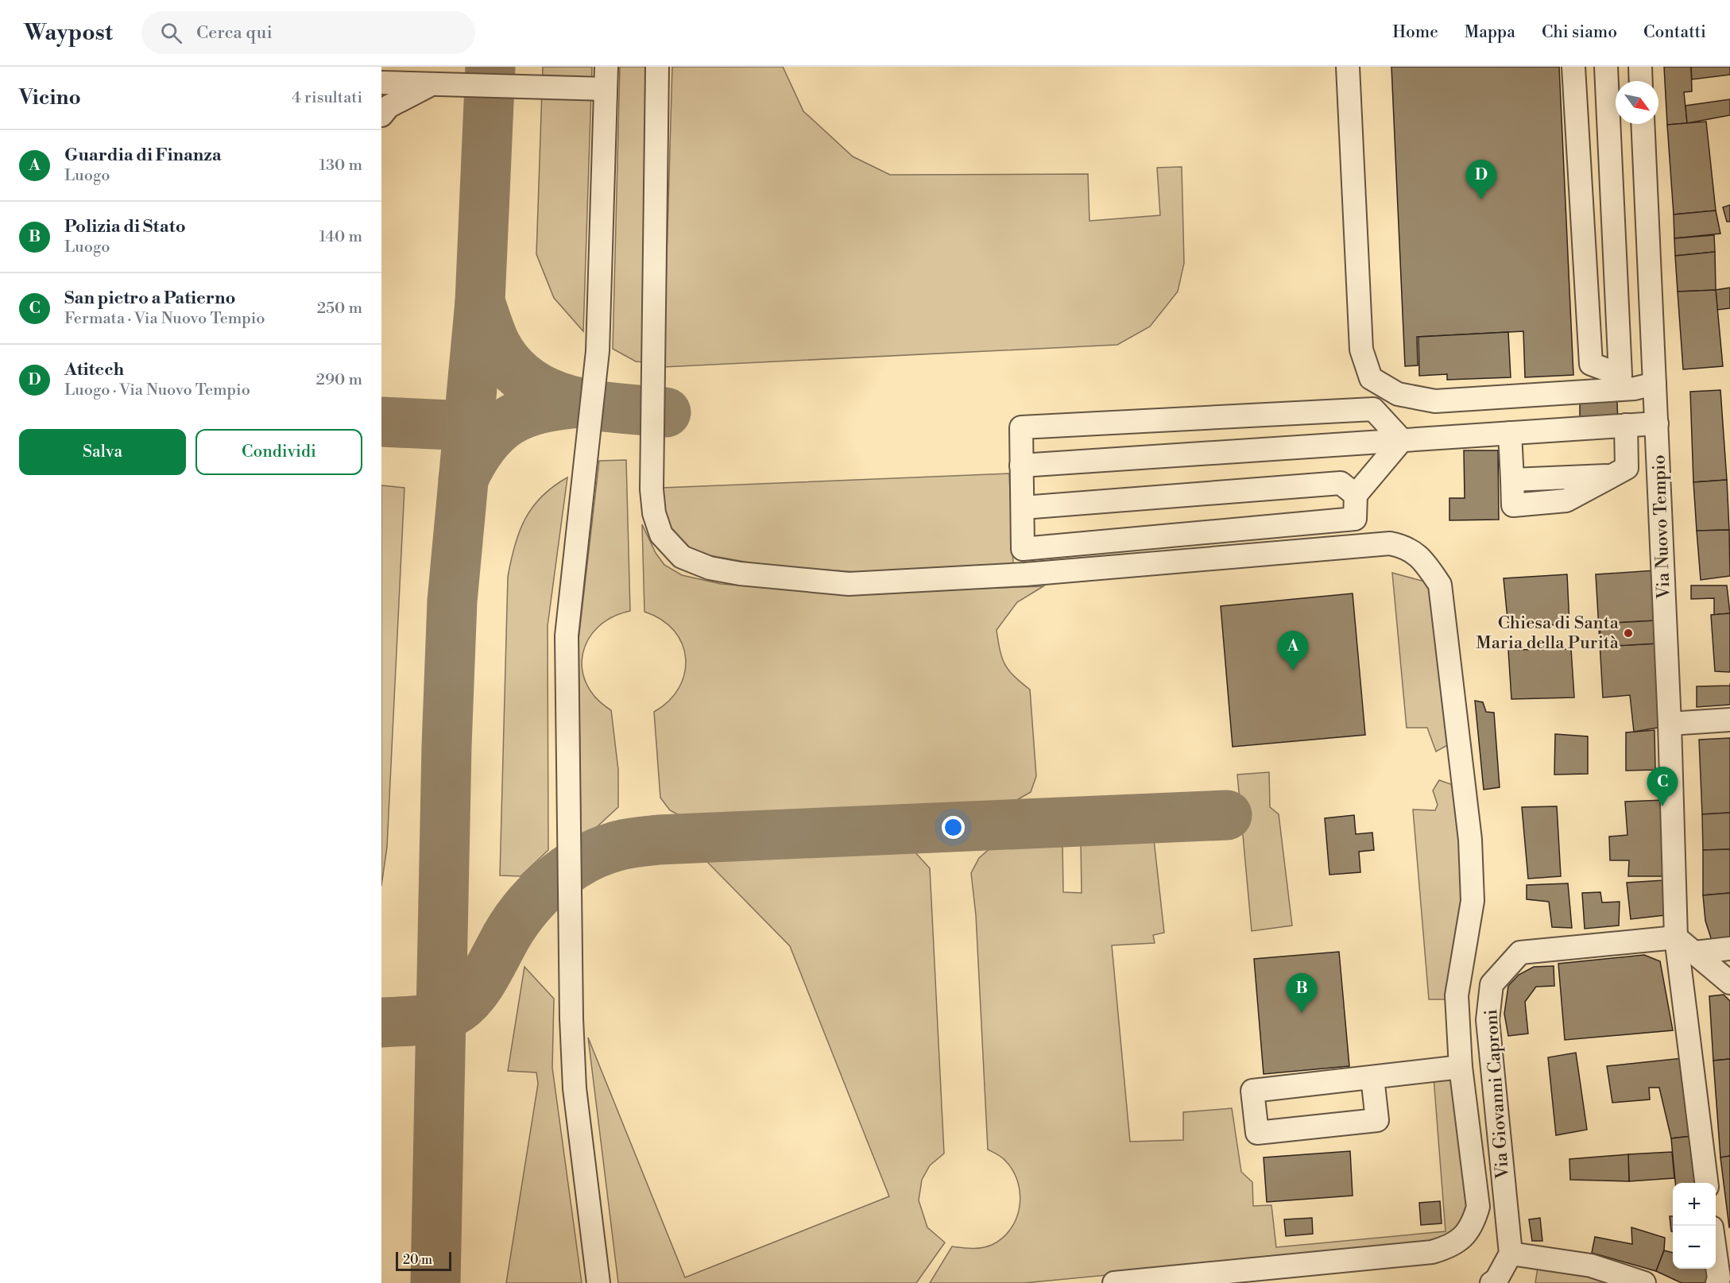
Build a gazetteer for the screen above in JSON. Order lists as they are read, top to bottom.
{
  "streets": {
    "street": ["Via Nuovo Tempio", "Via Giovanni Caproni"]
  },
  "crossings": [
    ["Via Nuovo Tempio", "Via Giovanni Caproni"]
  ],
  "places": ["Chiesa di Santa Maria della Purità"],
  "scale_bar": "20 m",
  "north": "bottom right",
  "page": {
    "header": "Waypost",
    "search": "Cerca qui",
    "nav": [
      "Home",
      "Mappa",
      "Chi siamo",
      "Contatti"
    ],
    "heading": ["Vicino", "4 risultati"],
    "list": [
      {
        "mark": "A",
        "name": "Guardia di Finanza",
        "note": "Luogo",
        "value": "130 m"
      },
      {
        "mark": "B",
        "name": "Polizia di Stato",
        "note": "Luogo",
        "value": "140 m"
      },
      {
        "mark": "C",
        "name": "San pietro a Patierno",
        "note": "Fermata · Via Nuovo Tempio",
        "value": "250 m"
      },
      {
        "mark": "D",
        "name": "Atitech",
        "note": "Luogo · Via Nuovo Tempio",
        "value": "290 m"
      }
    ],
    "pins": [
      "D",
      "A",
      "C",
      "B"
    ],
    "buttons": ["Salva", "Condividi"],
    "map_buttons": ["+", "−"],
    "scale": "20 m"
  }
}
